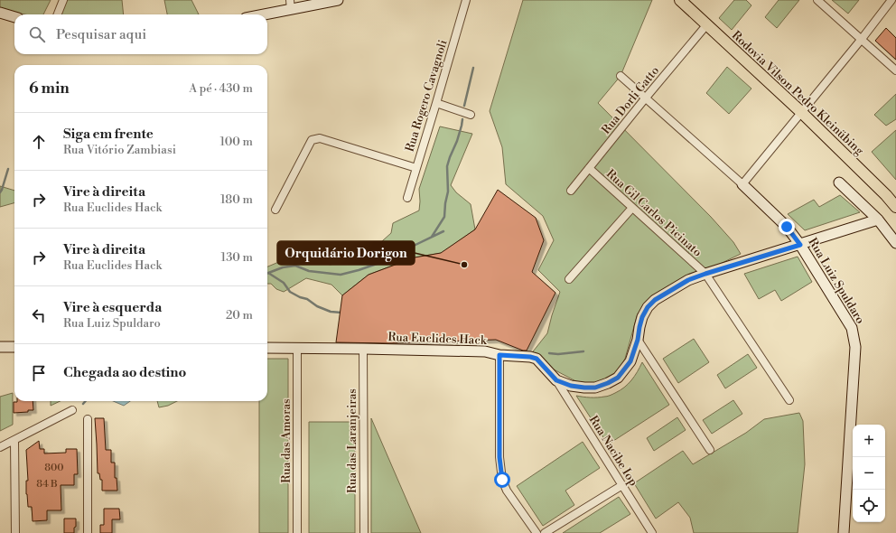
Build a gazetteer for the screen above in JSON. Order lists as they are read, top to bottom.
{
  "streets": {
    "main road": ["Rodovia Vilson Pedro Kleinübing"],
    "street": [
      "Rua Rogero Cavagnoli",
      "Rua Dorli Gatto",
      "Rua Gil Carlos Picinato",
      "Rua Luiz Spuldaro",
      "Rua Euclides Hack",
      "Rua das Amoras",
      "Rua das Laranjeiras",
      "Rua Nacibe Iop"
    ]
  },
  "crossings": [
    ["Rodovia Vilson Pedro Kleinübing", "Rua Dorli Gatto"],
    ["Rua Dorli Gatto", "Rua Gil Carlos Picinato"],
    ["Rua Dorli Gatto", "Rua Luiz Spuldaro"],
    ["Rua Gil Carlos Picinato", "Rua Euclides Hack"],
    ["Rua Luiz Spuldaro", "Rua Euclides Hack"],
    ["Rua Euclides Hack", "Rua das Amoras"],
    ["Rua Euclides Hack", "Rua das Laranjeiras"],
    ["Rua Euclides Hack", "Rua Nacibe Iop"]
  ],
  "places": ["Orquidário Dorigon"],
  "house_numbers": ["800", "84 B"],
  "page": {
    "search": "Pesquisar aqui",
    "heading": ["6 min", "A pé · 430 m"],
    "list": [
      ["Siga em frente", "Rua Vitório Zambiasi", "100 m"],
      ["Vire à direita", "Rua Euclides Hack", "180 m"],
      ["Vire à direita", "Rua Euclides Hack", "130 m"],
      ["Vire à esquerda", "Rua Luiz Spuldaro", "20 m"],
      "Chegada ao destino"
    ],
    "map_buttons": ["+", "−"]
  }
}
